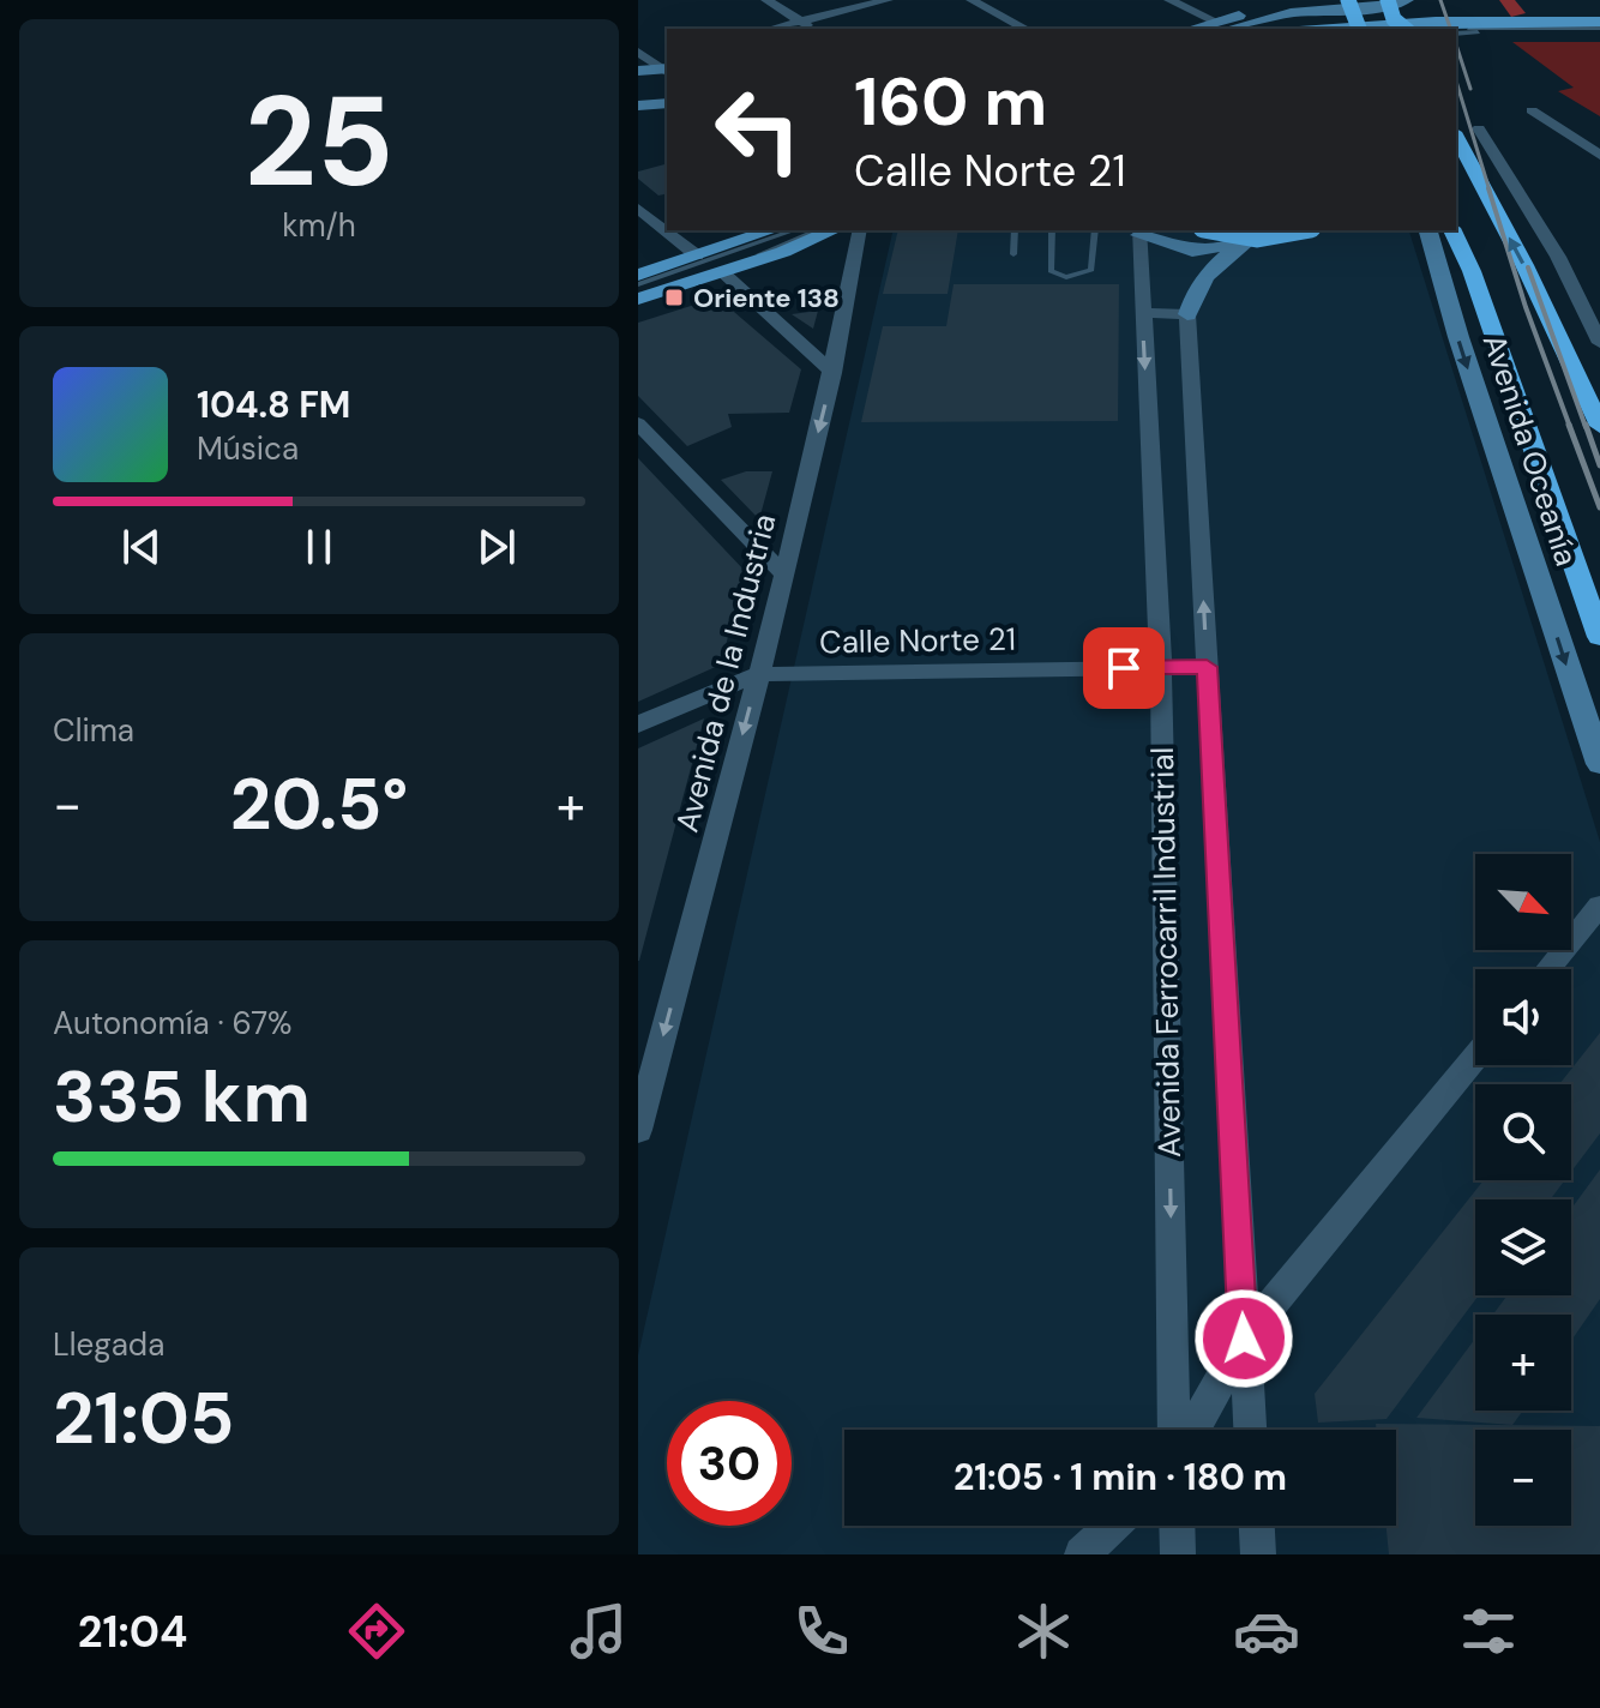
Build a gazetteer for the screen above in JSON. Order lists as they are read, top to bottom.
{
  "streets": {
    "highway": ["Avenida Oceanía"],
    "street": ["Calle Norte 21", "Avenida de la Industria", "Avenida Ferrocarril Industrial"]
  },
  "crossings": [
    ["Calle Norte 21", "Avenida de la Industria"],
    ["Calle Norte 21", "Avenida Ferrocarril Industrial"]
  ],
  "one_way": ["Avenida de la Industria"],
  "places": {
    "transit": ["Oriente 138"]
  },
  "north": "bottom right",
  "page": {
    "tile": [
      ["25", "km/h"],
      "Clima",
      ["Autonomía · 67%", "335 km"],
      ["Llegada", "21:05"]
    ],
    "turn": ["160 m", "Calle Norte 21"],
    "song": ["104.8 FM", "Música"],
    "heat": ["−", "20.5°", "+"],
    "map_buttons": ["+", "−"],
    "limit": "30",
    "trip": "21:05 · 1 min · 180 m",
    "tabs": "21:04"
  }
}
